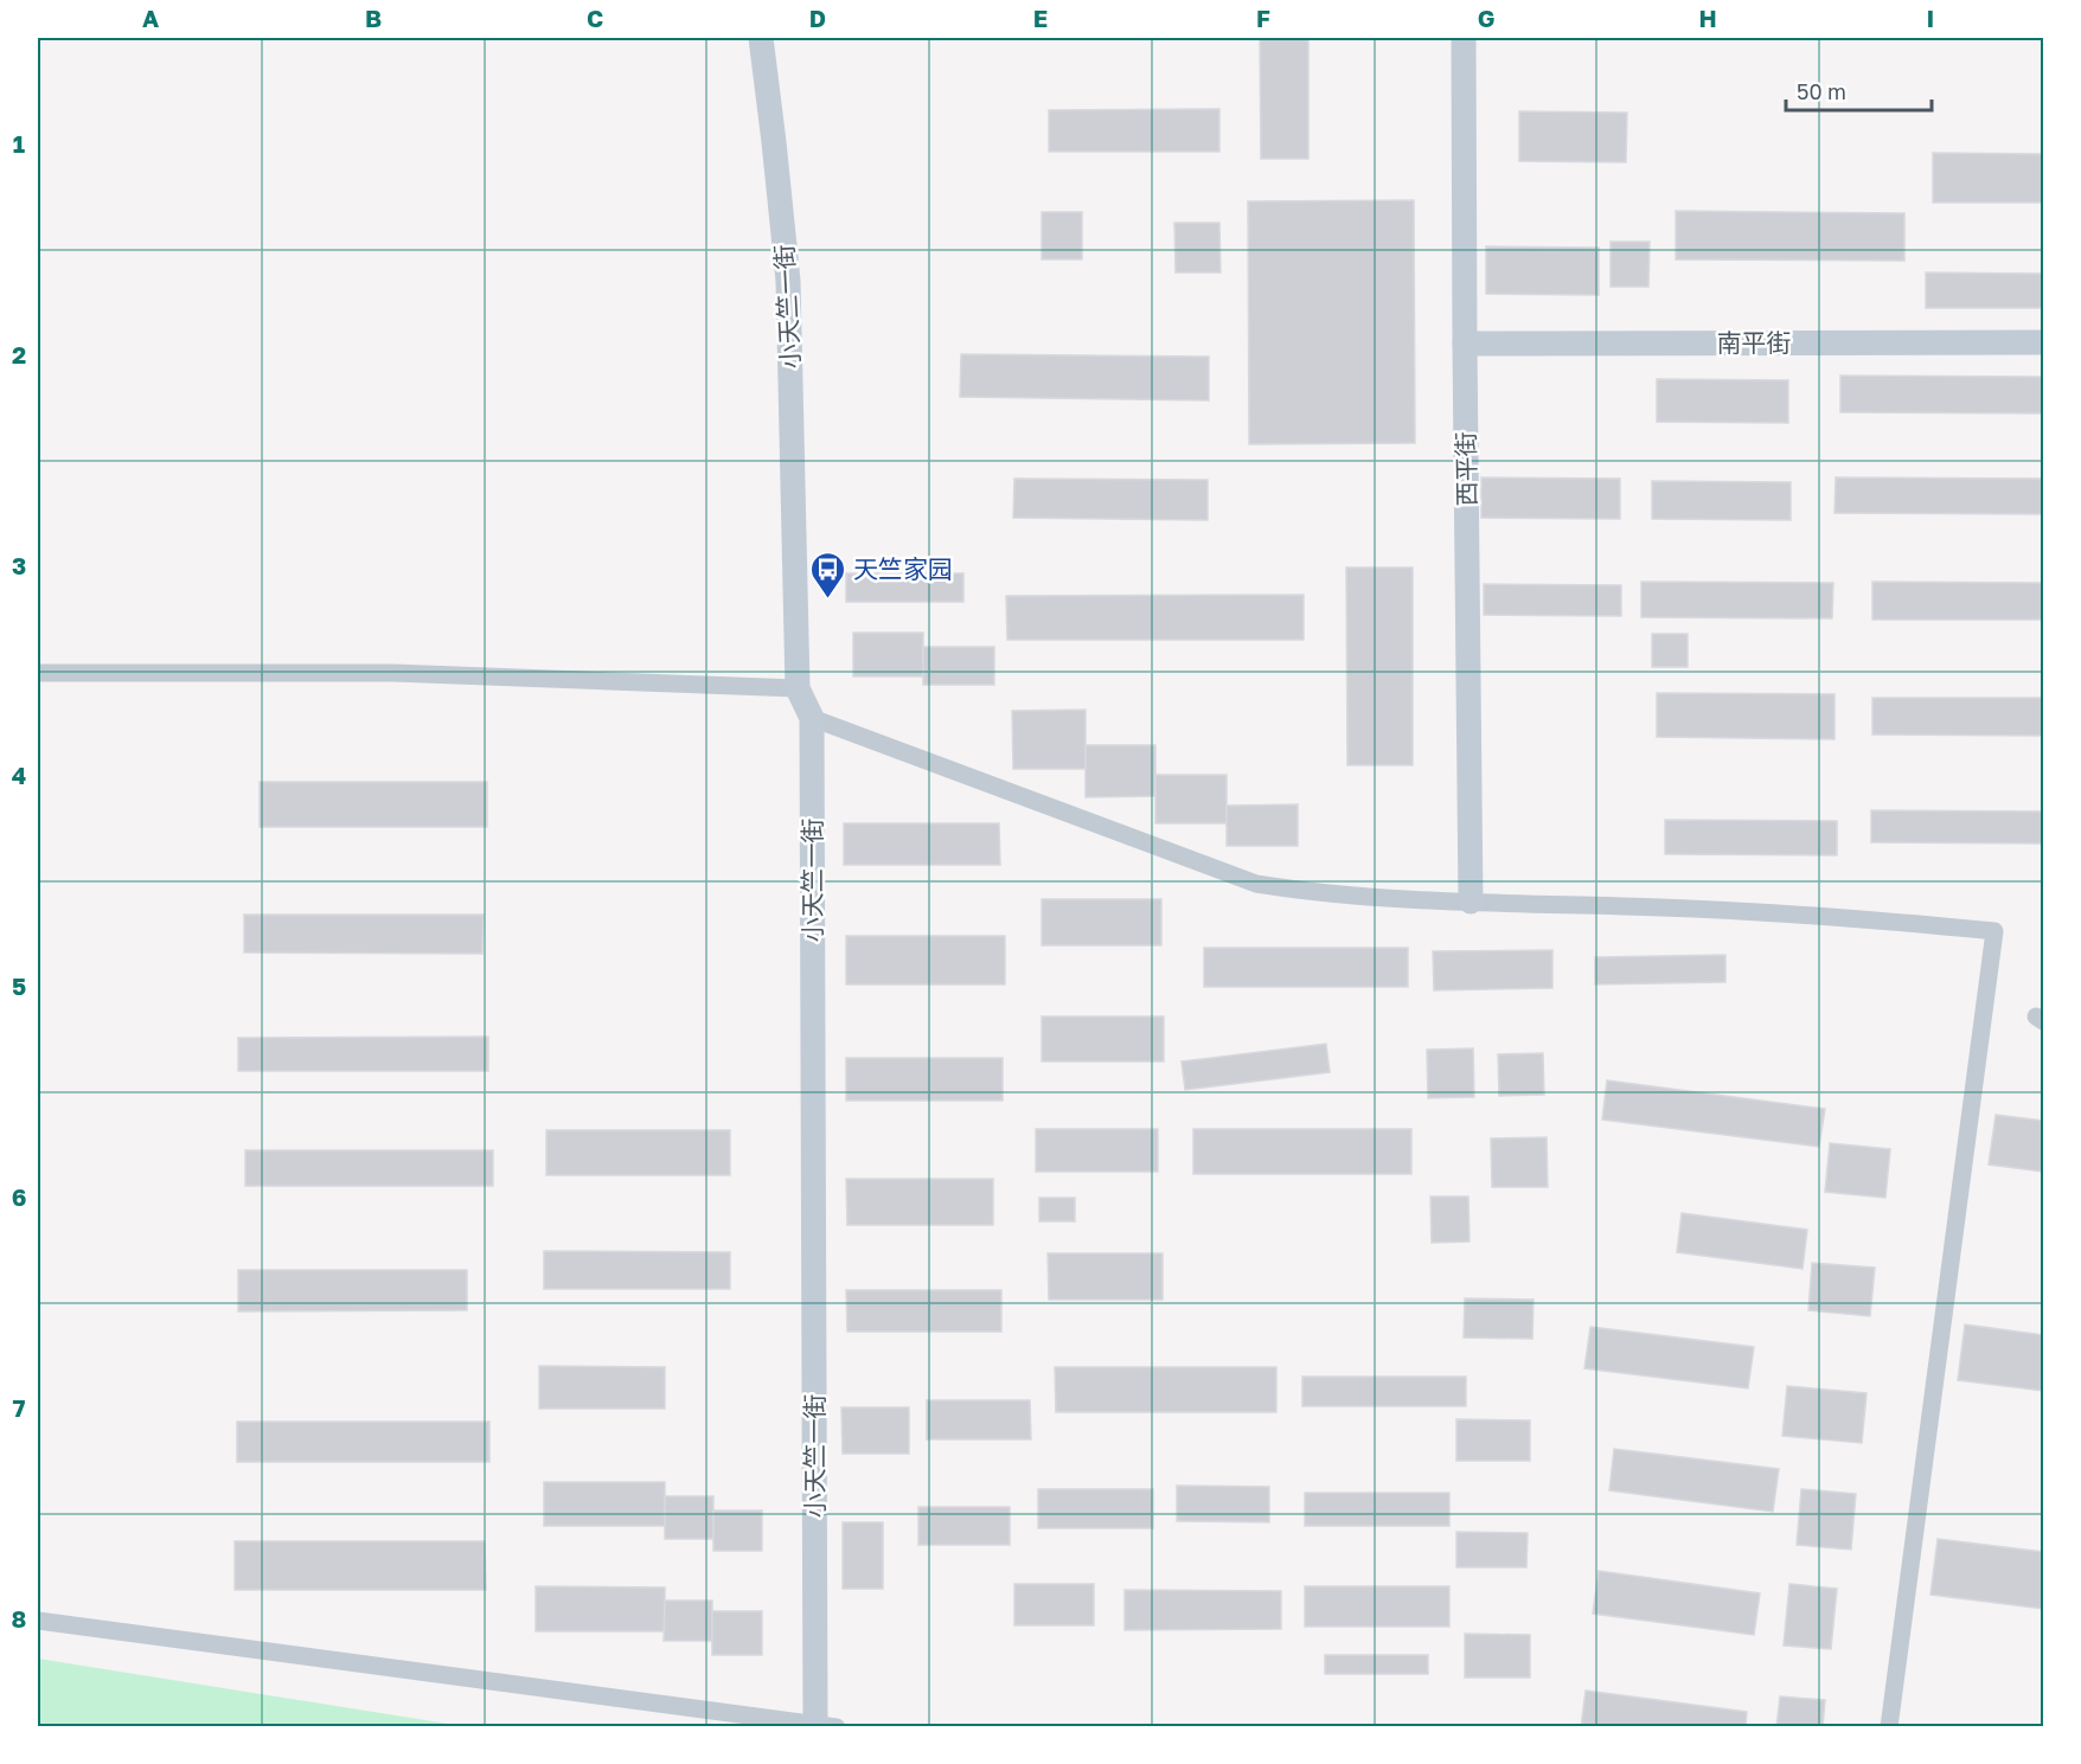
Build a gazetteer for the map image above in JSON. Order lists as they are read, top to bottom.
{
  "streets": {
    "street": ["小天竺一街", "南平街", "西平街"]
  },
  "crossings": [
    ["南平街", "西平街"]
  ],
  "places": {
    "bus stop": ["天竺家园"]
  },
  "scale_bar": "50 m",
  "grid": {
    "columns": [
      "A",
      "B",
      "C",
      "D",
      "E",
      "F",
      "G",
      "H",
      "I"
    ],
    "rows": [
      "1",
      "2",
      "3",
      "4",
      "5",
      "6",
      "7",
      "8"
    ]
  }
}
